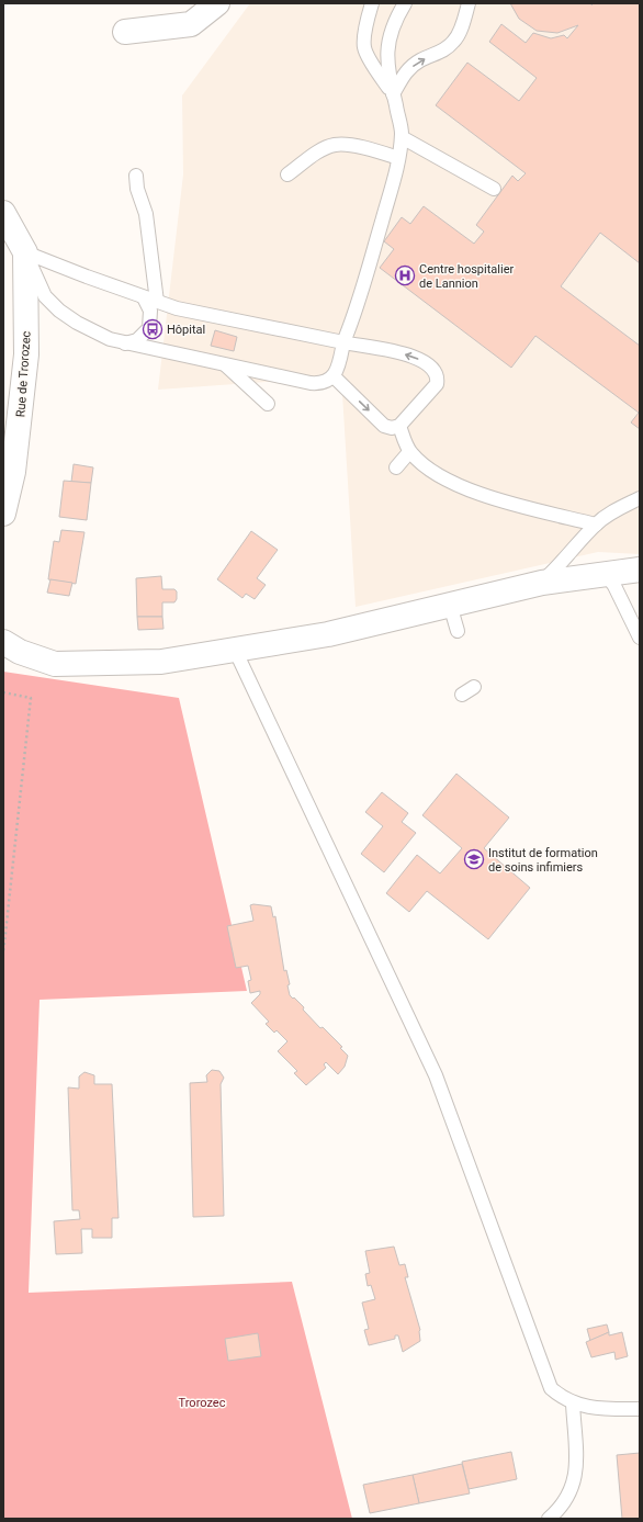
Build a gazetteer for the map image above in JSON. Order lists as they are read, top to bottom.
{
  "streets": {
    "street": ["Rue de Trorozec"]
  },
  "parks": ["Trorozec"],
  "places": {
    "hospital": ["Centre hospitalier de Lannion"],
    "bus stop": ["Hôpital"],
    "school or university": ["Institut de formation de soins infimiers"]
  }
}
